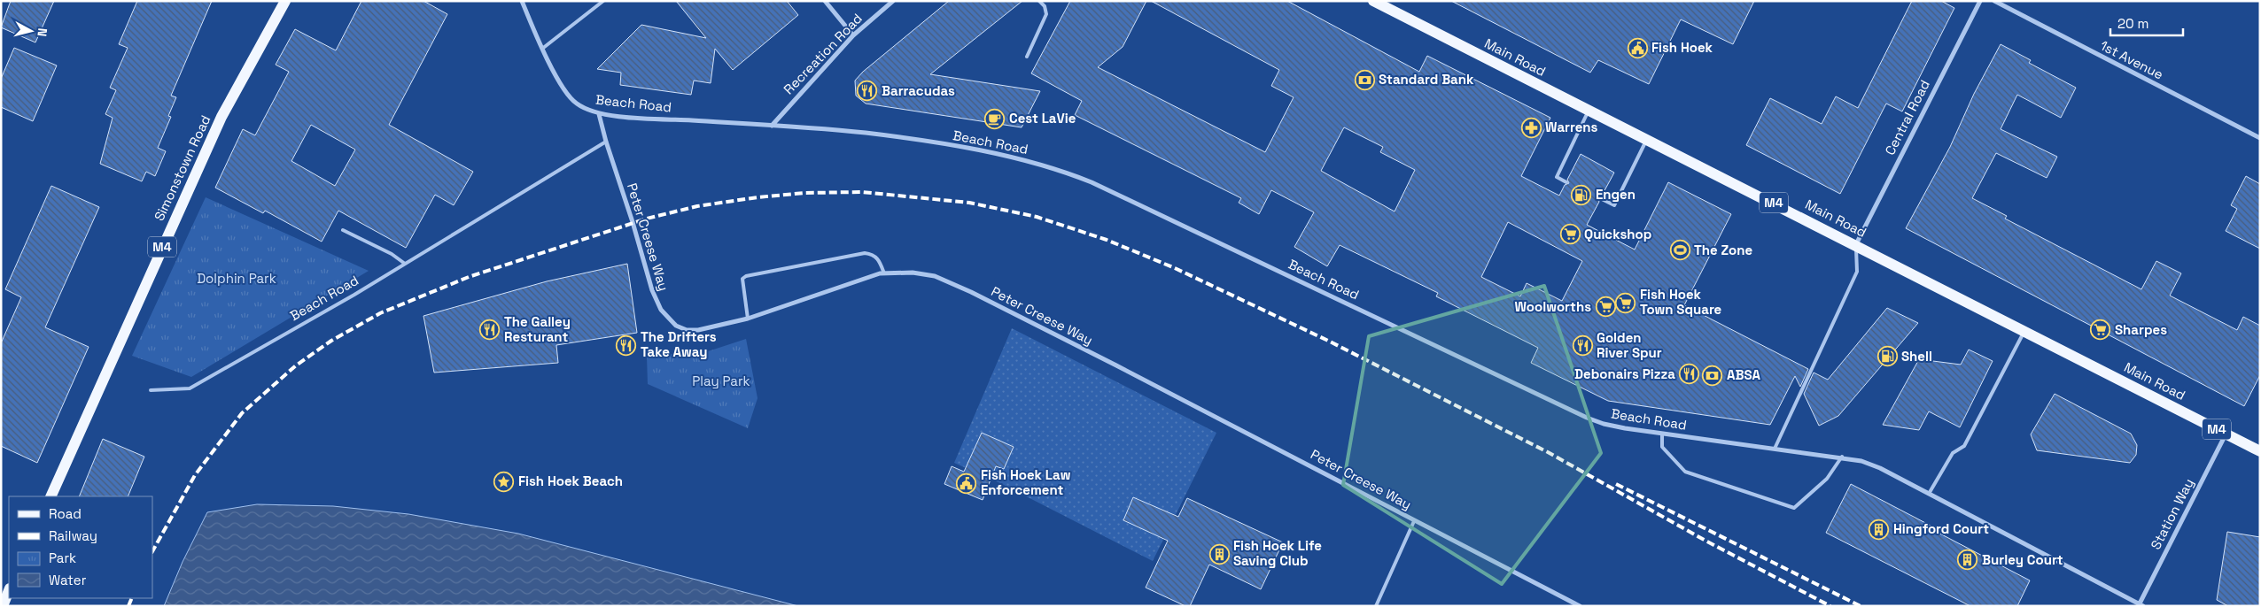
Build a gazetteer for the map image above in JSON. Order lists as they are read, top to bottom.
{
  "streets": {
    "main road": ["Main Road", "Simonstown Road", "M4"],
    "street": [
      "Recreation Road",
      "1st Avenue",
      "Beach Road",
      "Central Road",
      "Peter Creese Way",
      "Station Way"
    ]
  },
  "crossings": [
    ["Recreation Road", "Beach Road"],
    ["Main Road", "Central Road"],
    ["Main Road", "Station Way"],
    ["Beach Road", "Peter Creese Way"],
    ["Beach Road", "Station Way"]
  ],
  "parks": ["Dolphin Park", "Play Park"],
  "places": {
    "public building": ["Fish Hoek", "Fish Hoek Law Enforcement"],
    "bank": ["Standard Bank", "ABSA"],
    "restaurant": [
      "Barracudas",
      "The Galley Resturant",
      "The Drifters Take Away",
      "Golden River Spur",
      "Debonairs Pizza"
    ],
    "cafe": ["Cest LaVie"],
    "pharmacy": ["Warrens"],
    "fuel station": ["Engen", "Shell"],
    "supermarket": [
      "Quickshop",
      "Fish Hoek Town Square",
      "Woolworths",
      "Sharpes"
    ],
    "sports": ["The Zone"],
    "place": ["Fish Hoek Beach"],
    "building": ["Hingford Court", "Fish Hoek Life Saving Club", "Burley Court"]
  },
  "legend": [
    "Road",
    "Railway",
    "Park",
    "Water"
  ],
  "scale_bar": "20 m",
  "north": "right"
}
